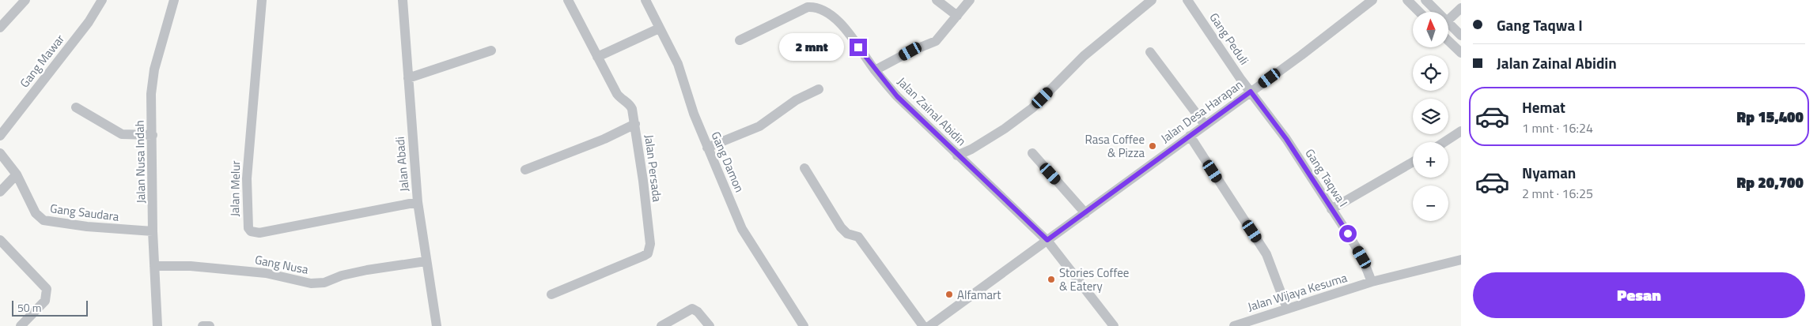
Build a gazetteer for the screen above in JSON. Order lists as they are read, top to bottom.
{
  "streets": {
    "street": [
      "Gang Peduli",
      "Gang Mawar",
      "Jalan Zainal Abidin",
      "Jalan Desa Harapan",
      "Jalan Nusa Indah",
      "Gang Damon",
      "Jalan Abadi",
      "Jalan Persada",
      "Gang Taqwa I",
      "Jalan Melur",
      "Gang Saudara",
      "Gang Nusa",
      "Jalan Wijaya Kesuma"
    ]
  },
  "crossings": [
    ["Gang Peduli", "Jalan Desa Harapan"],
    ["Gang Peduli", "Gang Taqwa I"],
    ["Jalan Zainal Abidin", "Jalan Desa Harapan"],
    ["Jalan Desa Harapan", "Gang Taqwa I"],
    ["Jalan Nusa Indah", "Gang Saudara"],
    ["Jalan Nusa Indah", "Gang Nusa"],
    ["Jalan Abadi", "Jalan Melur"],
    ["Jalan Abadi", "Gang Nusa"],
    ["Gang Taqwa I", "Jalan Wijaya Kesuma"]
  ],
  "places": ["Rasa Coffee & Pizza", "Stories Coffee & Eatery", "Alfamart"],
  "scale_bar": "50 m",
  "north": "top",
  "page": {
    "banner": ["Gang Taqwa I", "Jalan Zainal Abidin"],
    "map_buttons": ["+", "−"],
    "bubble": "2 mnt",
    "list": [
      {
        "name": "Hemat",
        "note": "1 mnt · 16:24",
        "value": "Rp 15,400"
      },
      {
        "name": "Nyaman",
        "note": "2 mnt · 16:25",
        "value": "Rp 20,700"
      }
    ],
    "buttons": "Pesan",
    "scale": "50 m"
  }
}
